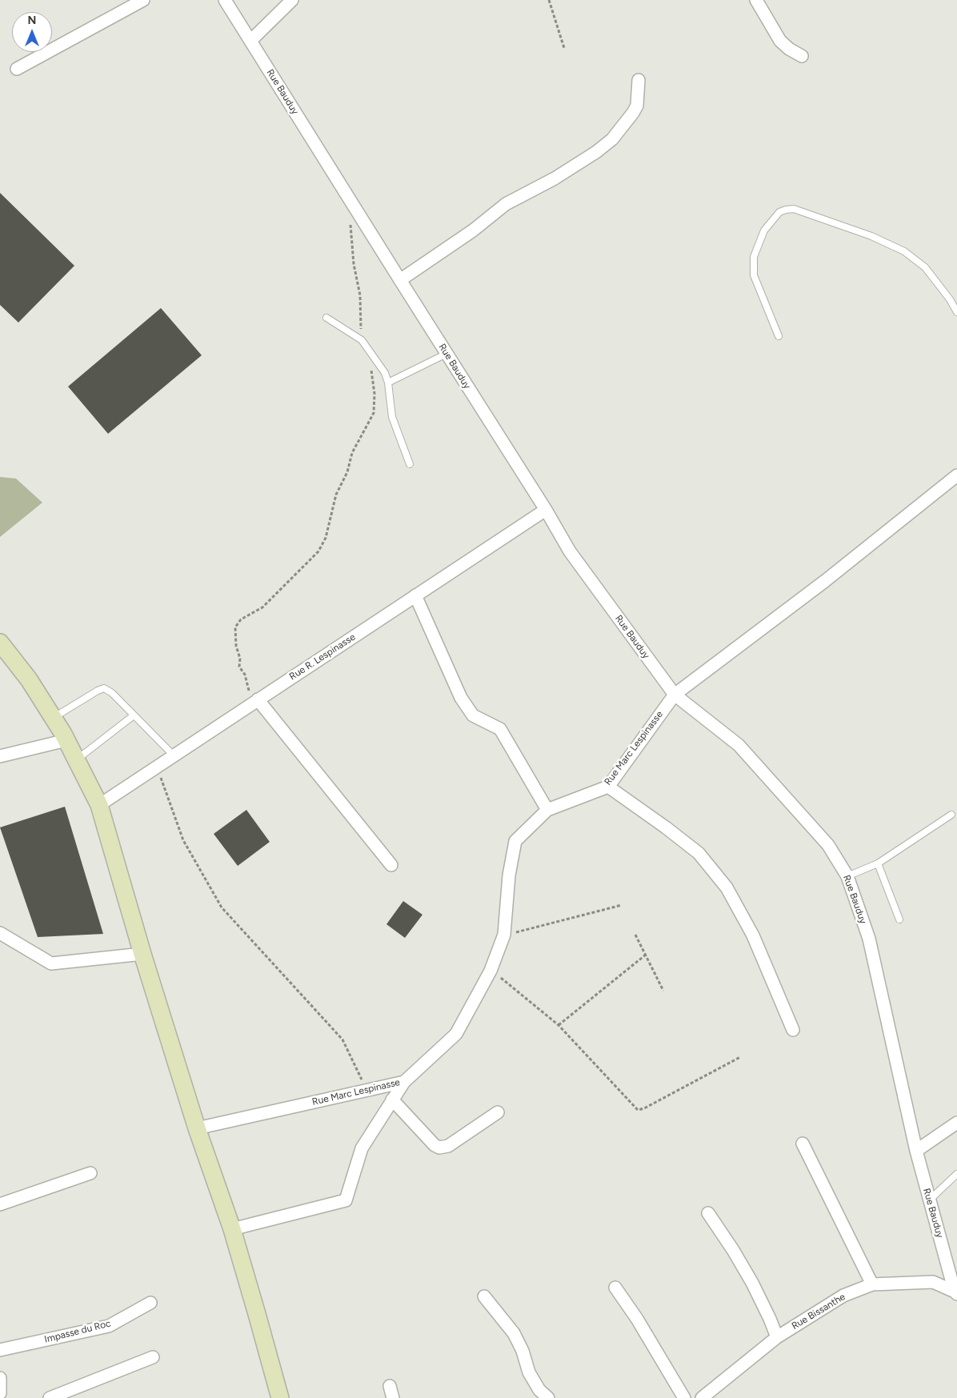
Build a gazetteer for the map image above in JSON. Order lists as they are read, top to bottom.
{
  "streets": {
    "street": [
      "Rue Bauduy",
      "Rue R. Lespinasse",
      "Rue Marc Lespinasse",
      "Rue Bissanthe",
      "Impasse du Roc"
    ]
  },
  "crossings": [
    ["Rue Bauduy", "Rue R. Lespinasse"],
    ["Rue Bauduy", "Rue Marc Lespinasse"],
    ["Rue Bauduy", "Rue Bissanthe"]
  ],
  "north": "top"
}
